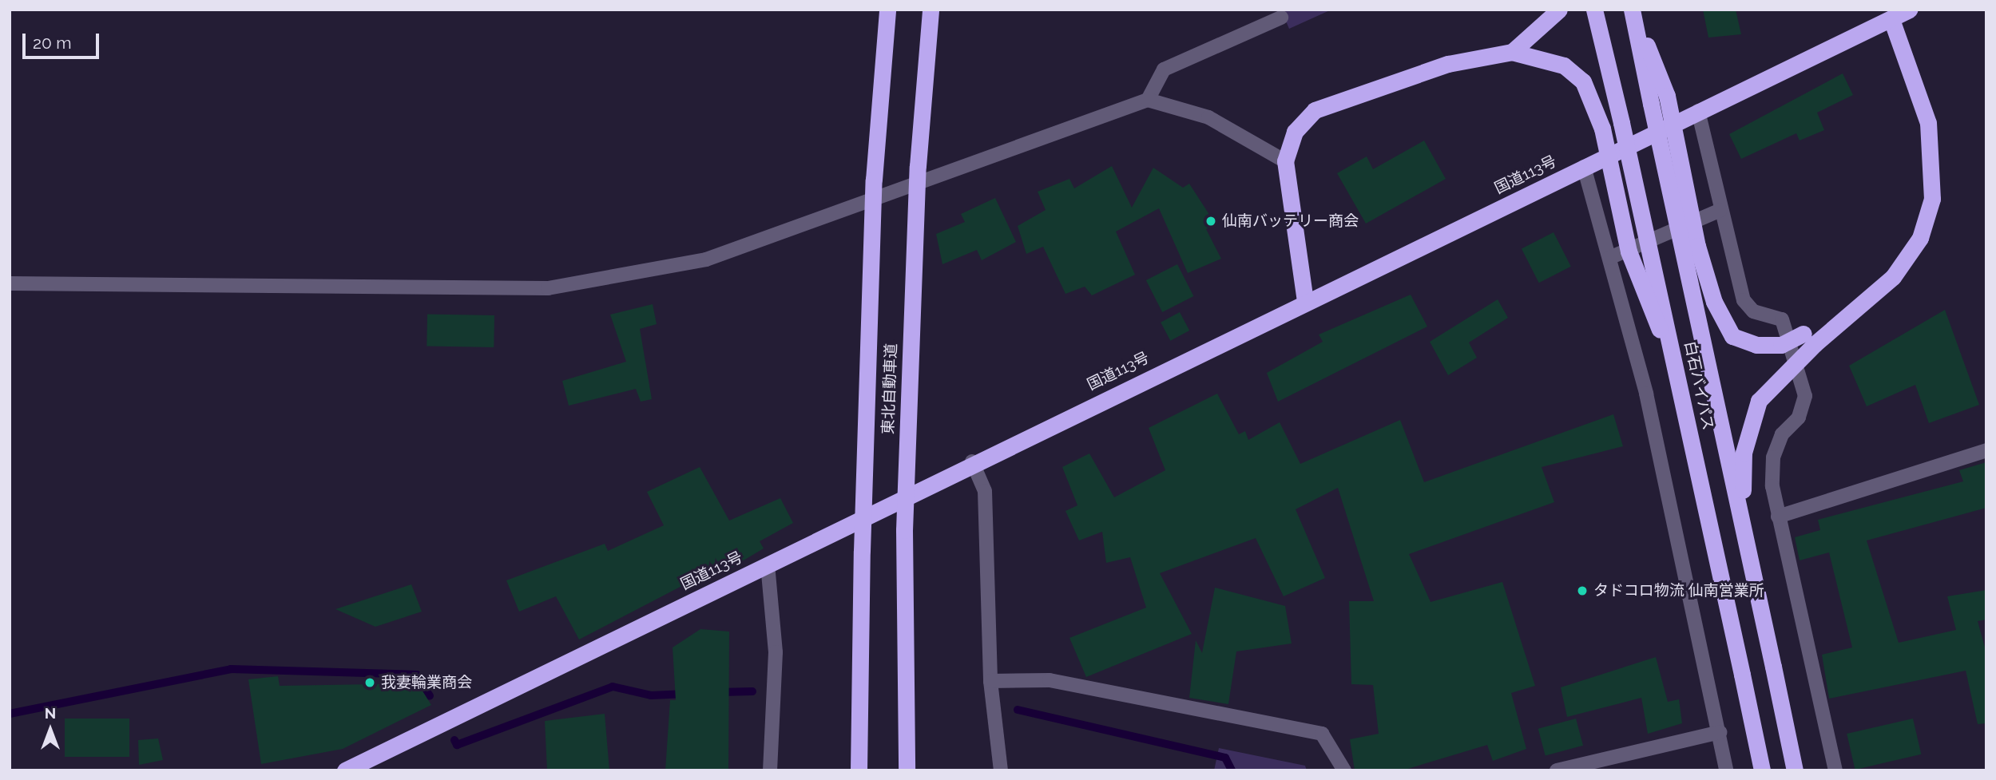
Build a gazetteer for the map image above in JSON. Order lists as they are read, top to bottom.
{
  "streets": {
    "highway": ["国道113号", "白石バイパス", "東北自動車道"]
  },
  "places": ["仙南バッテリー商会", "タドコロ物流 仙南営業所", "我妻輪業商会"],
  "scale_bar": "20 m",
  "north": "top"
}
